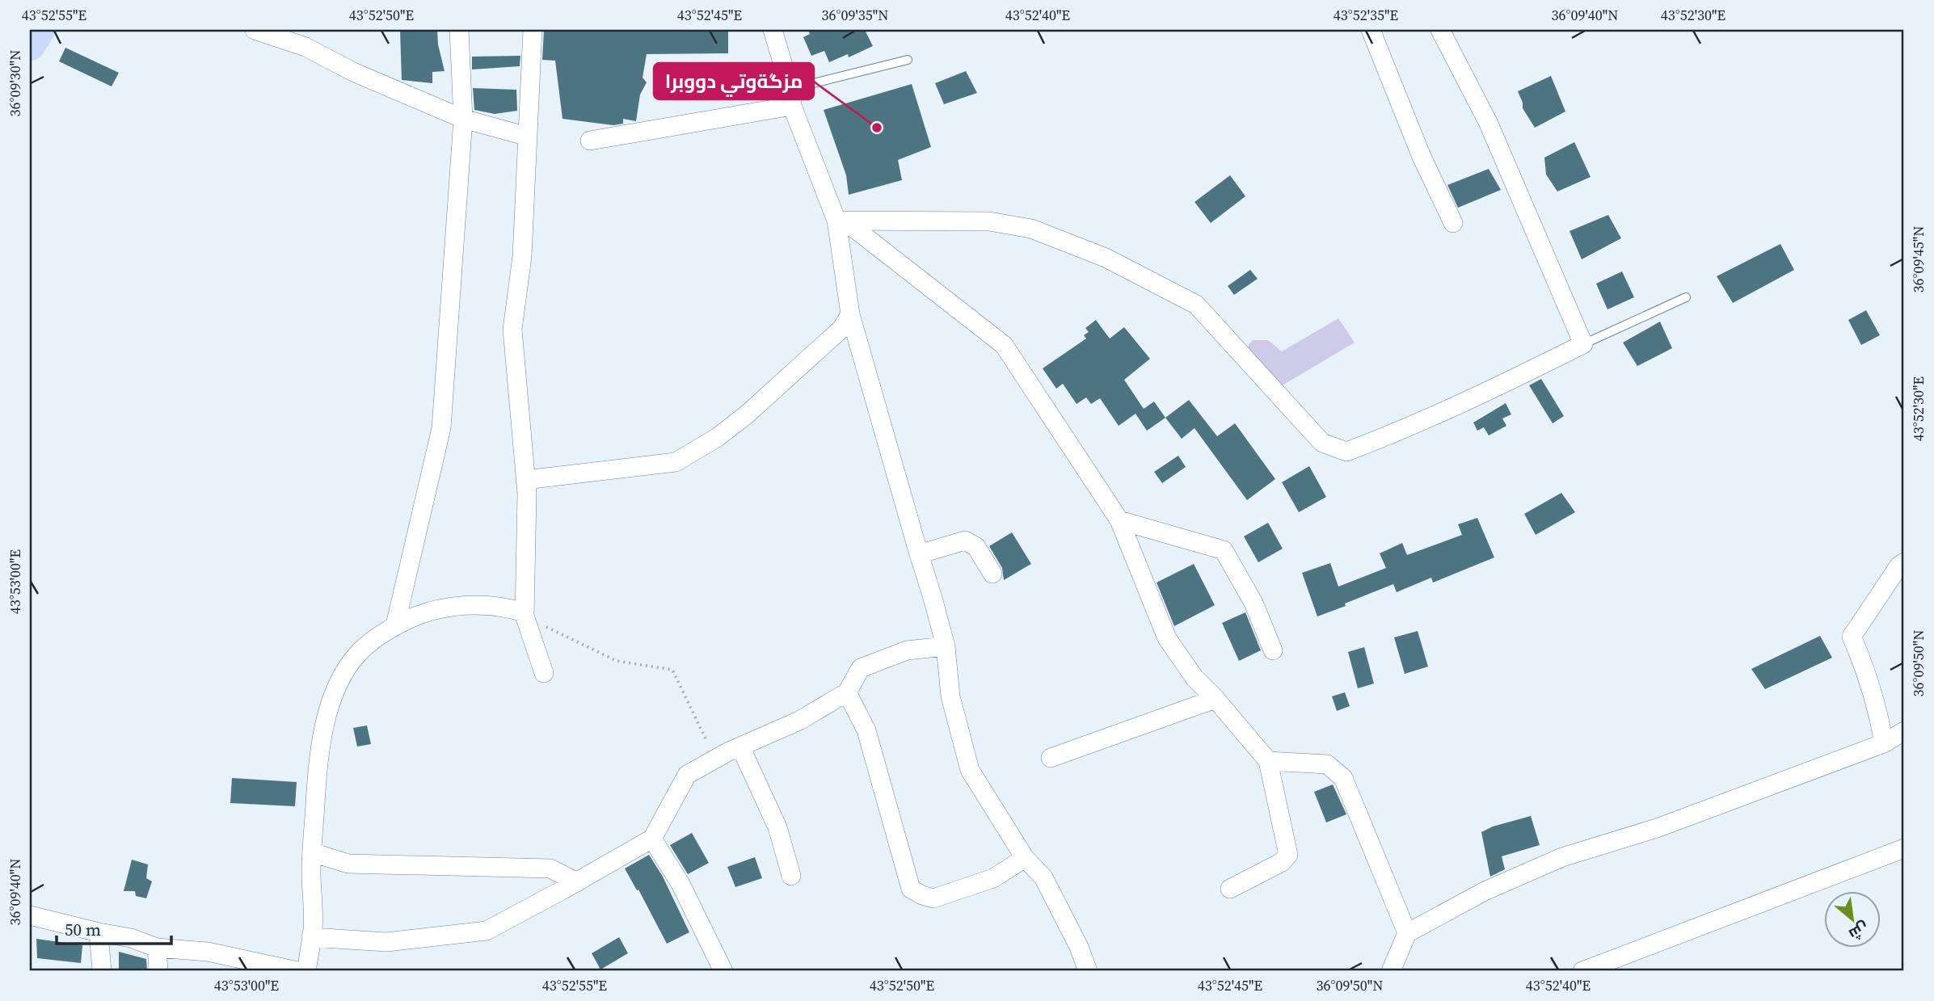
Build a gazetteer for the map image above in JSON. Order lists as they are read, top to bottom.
{
  "places": ["مزگةوتي دووبرا"],
  "scale_bar": "50 m",
  "north": "bottom right",
  "coordinates": [
    "43°52'55\"E",
    "43°52'50\"E",
    "43°52'45\"E",
    "36°09'35\"N",
    "43°52'40\"E",
    "43°52'35\"E",
    "36°09'40\"N",
    "43°52'30\"E",
    "36°09'30\"N",
    "36°09'45\"N",
    "43°53'00\"E",
    "36°09'50\"N"
  ]
}
